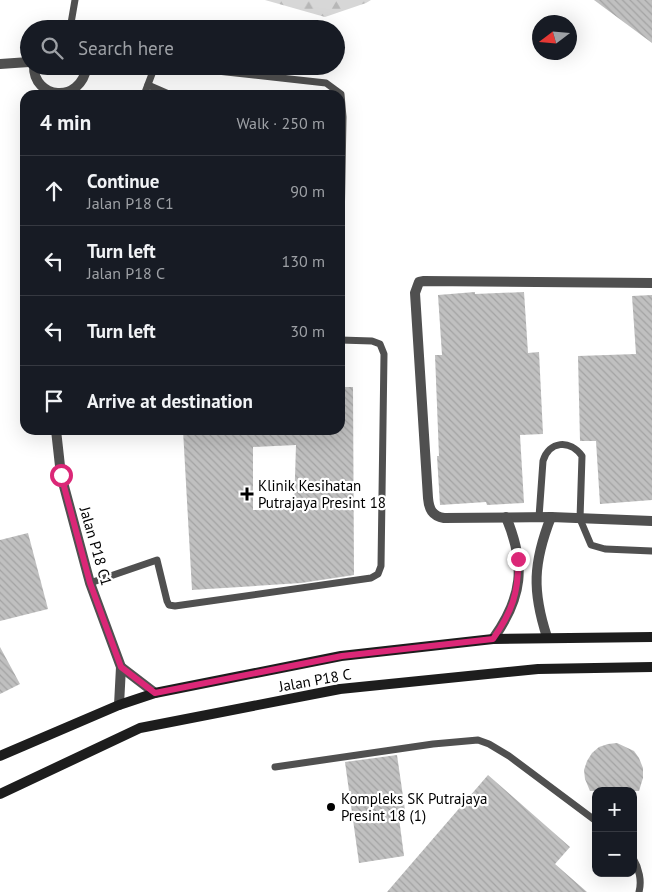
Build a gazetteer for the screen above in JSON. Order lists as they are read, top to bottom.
{
  "streets": {
    "street": ["Jalan P18 C1", "Jalan P18 C"]
  },
  "crossings": [
    ["Jalan P18 C1", "Jalan P18 C"]
  ],
  "places": {
    "health": ["Klinik Kesihatan Putrajaya Presint 18"],
    "other": ["Kompleks SK Putrajaya Presint 18 (1)"]
  },
  "north": "left",
  "page": {
    "search": "Search here",
    "heading": ["4 min", "Walk · 250 m"],
    "list": [
      ["Continue", "Jalan P18 C1", "90 m"],
      ["Turn left", "Jalan P18 C", "130 m"],
      ["Turn left", "30 m"],
      "Arrive at destination"
    ],
    "map_buttons": ["+", "−"]
  }
}
